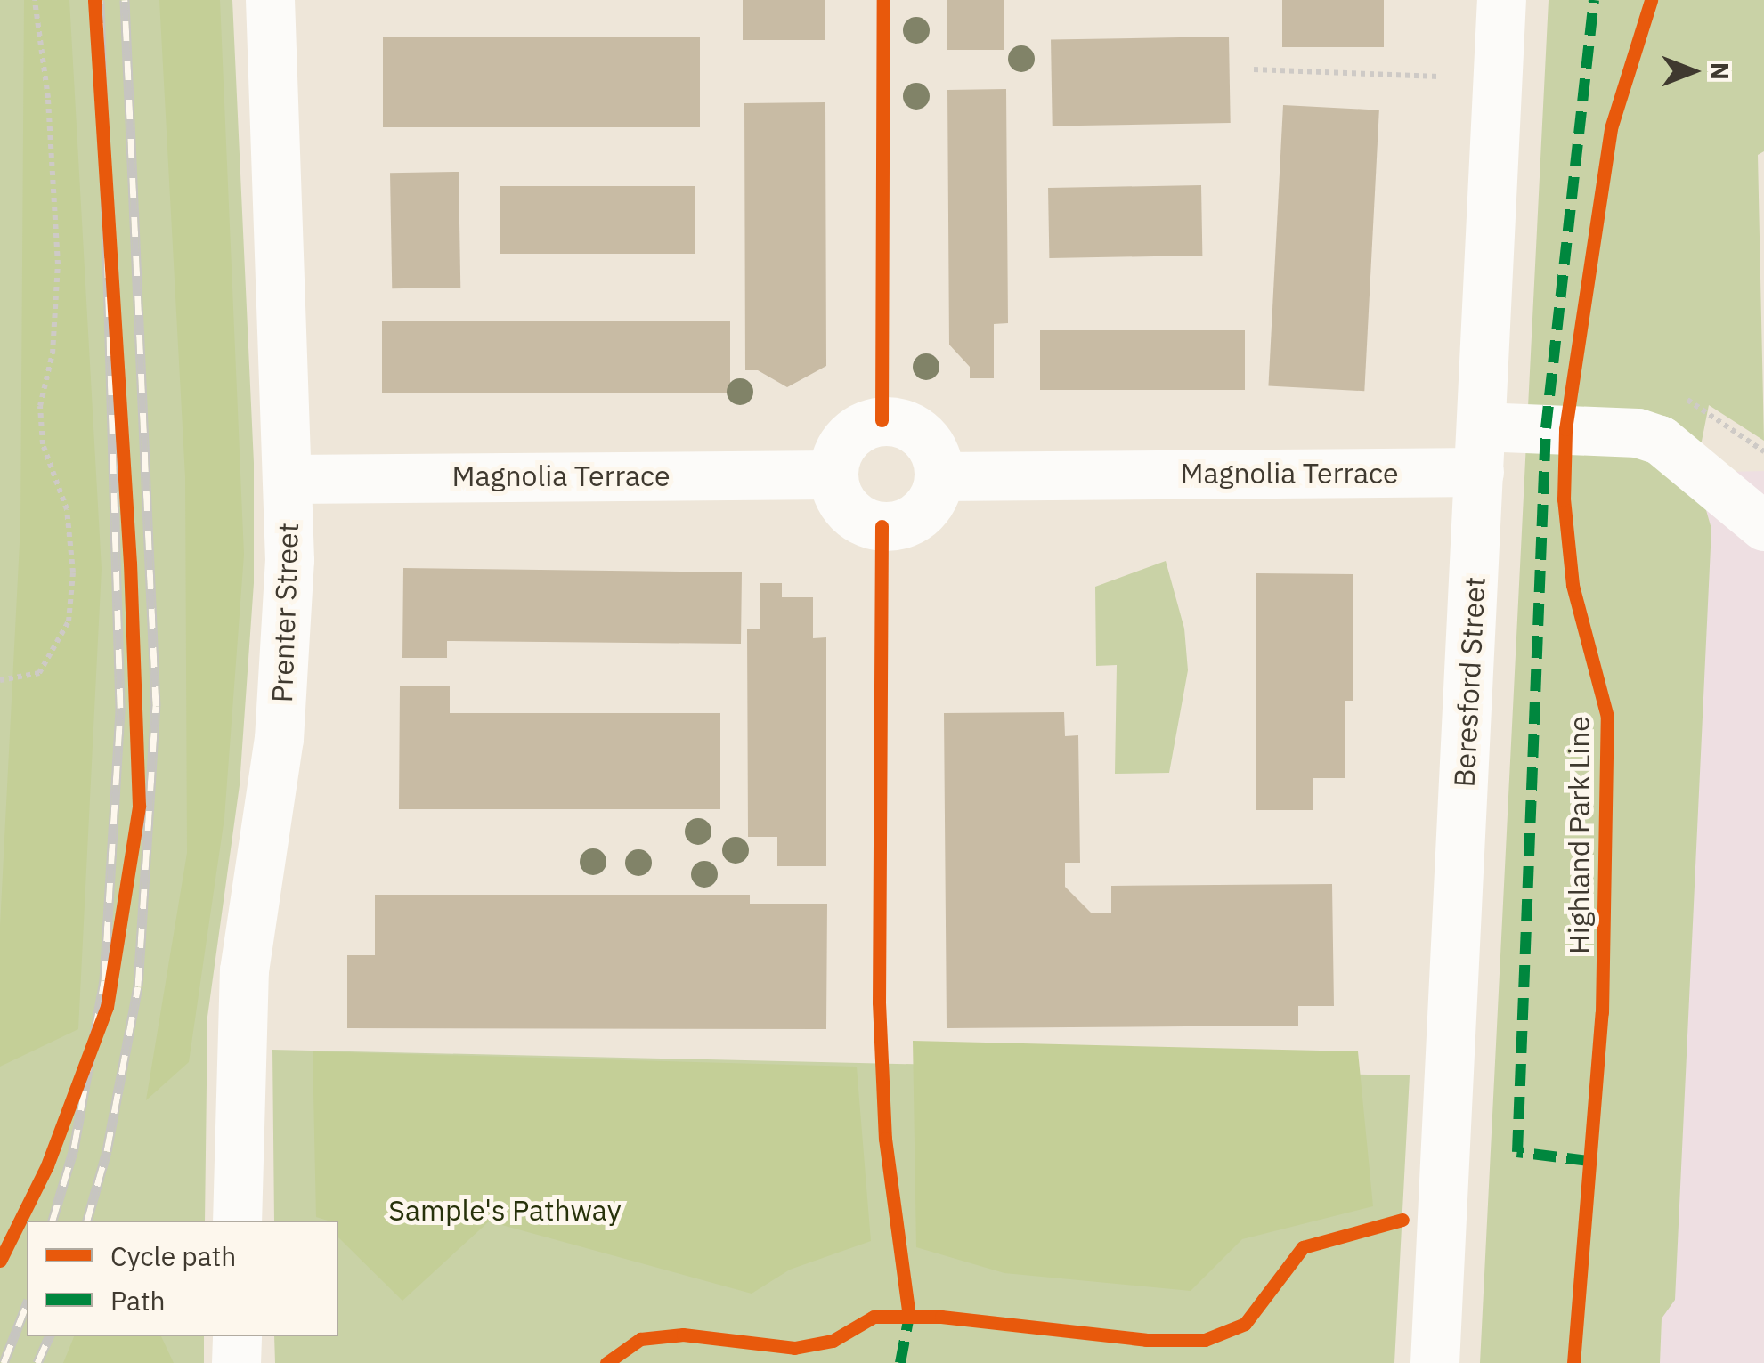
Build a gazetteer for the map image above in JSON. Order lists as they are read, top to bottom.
{
  "streets": {
    "street": ["Magnolia Terrace", "Prenter Street", "Beresford Street"],
    "cycle path": ["Highland Park Line"]
  },
  "crossings": [
    ["Magnolia Terrace", "Prenter Street"],
    ["Magnolia Terrace", "Beresford Street"]
  ],
  "parks": ["Sample's Pathway"],
  "legend": ["Cycle path", "Path"],
  "north": "right"
}
